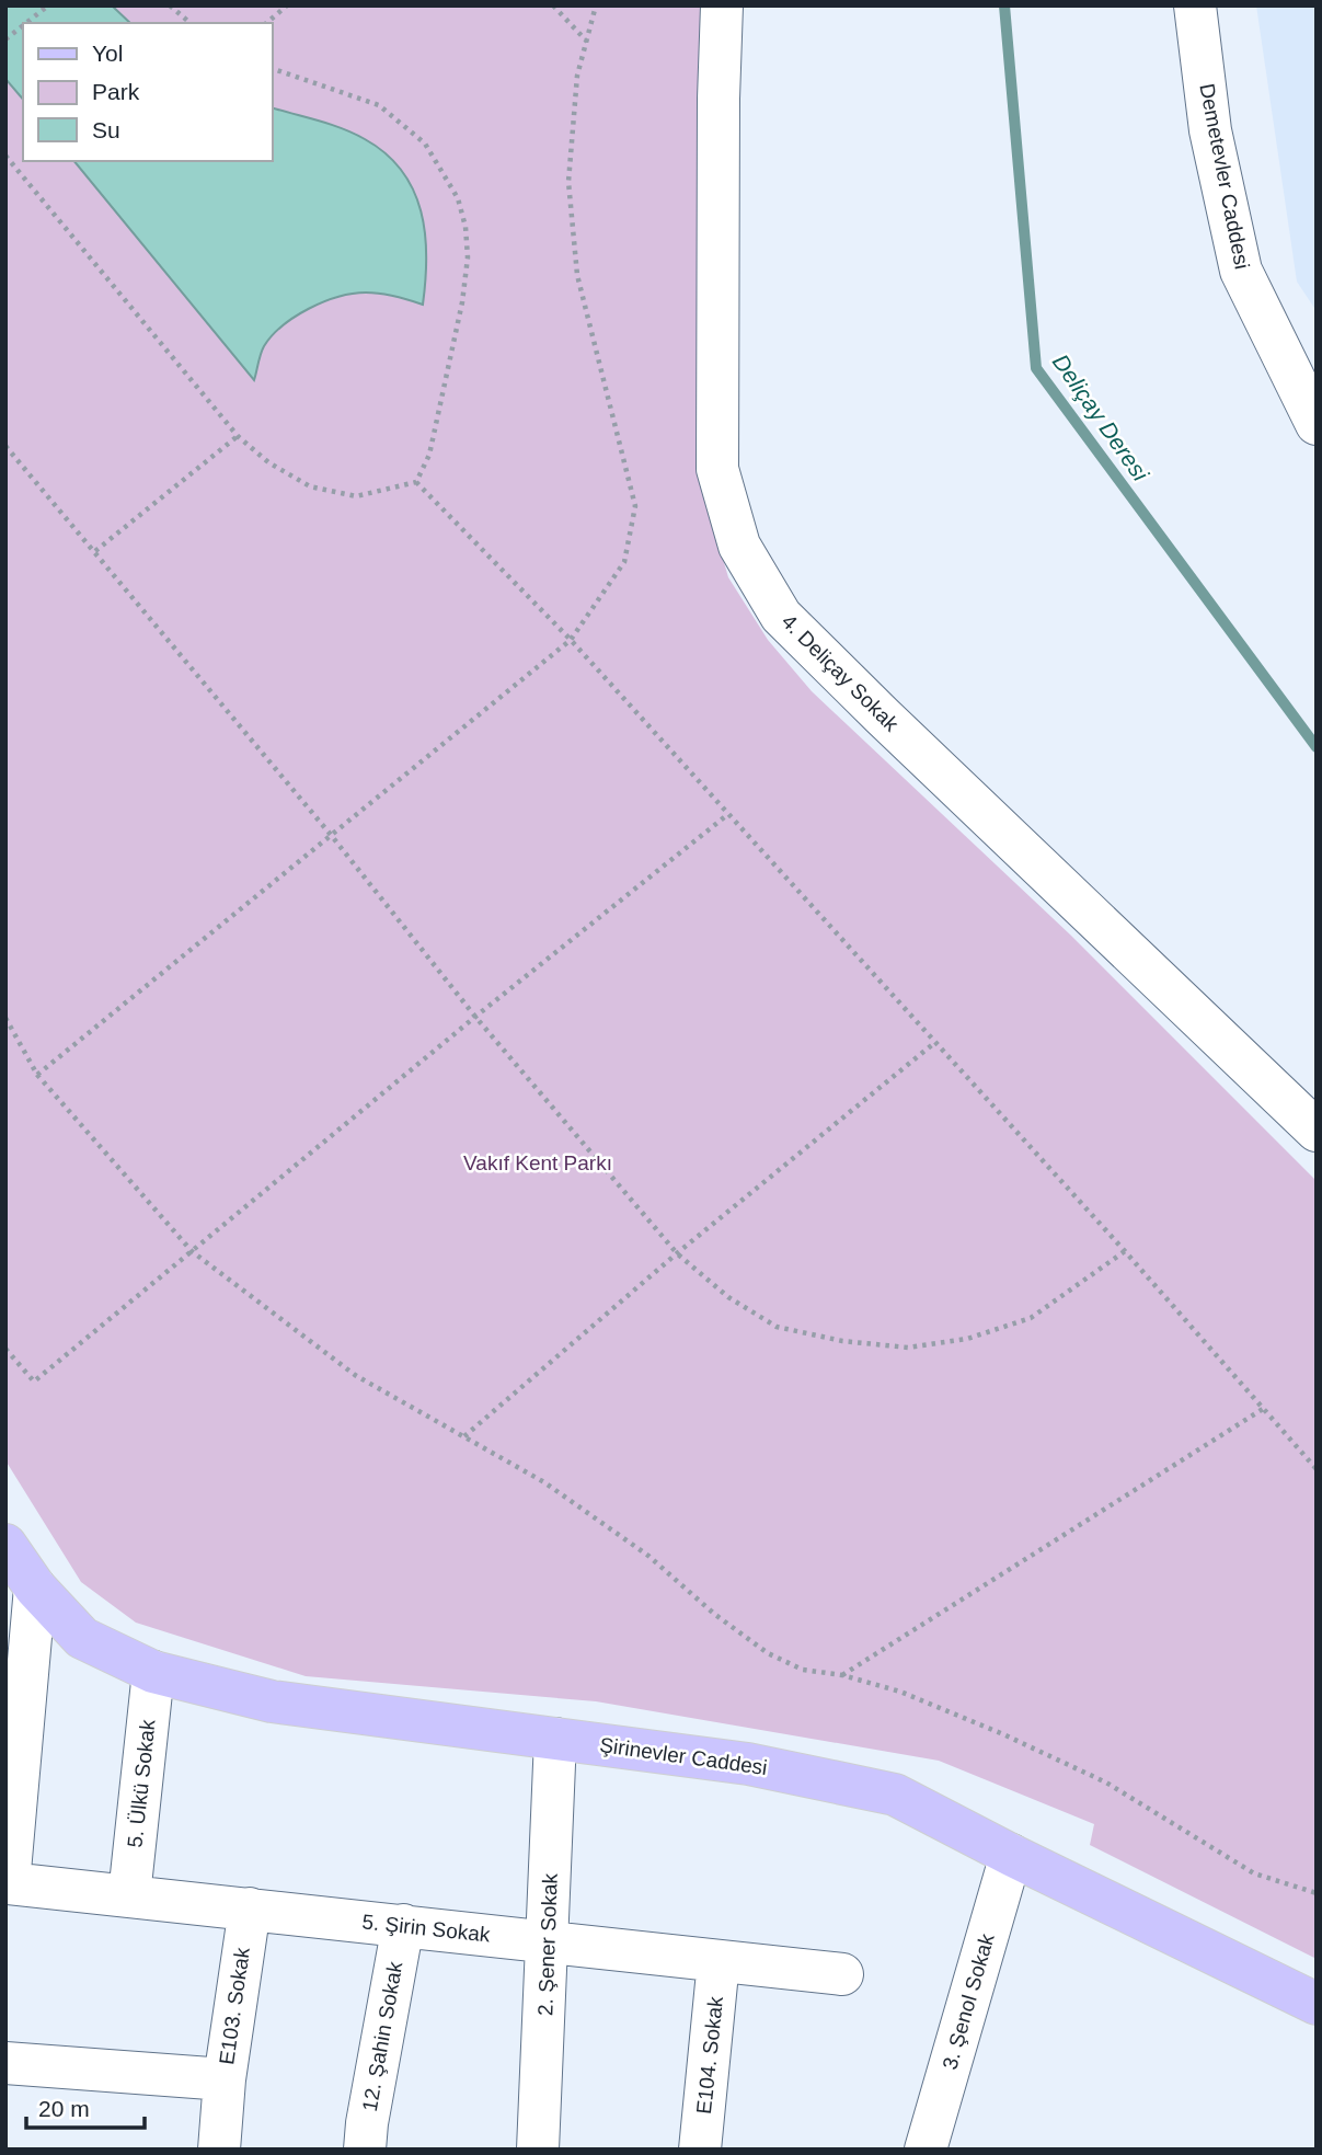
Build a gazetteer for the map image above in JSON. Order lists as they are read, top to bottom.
{
  "streets": {
    "main road": ["Şirinevler Caddesi"],
    "street": [
      "Demetevler Caddesi",
      "4. Deliçay Sokak",
      "5. Ülkü Sokak",
      "5. Şirin Sokak",
      "2. Şener Sokak",
      "3. Şenol Sokak",
      "E103. Sokak",
      "12. Şahin Sokak",
      "E104. Sokak"
    ]
  },
  "crossings": [
    ["Şirinevler Caddesi", "5. Ülkü Sokak"],
    ["Şirinevler Caddesi", "5. Şirin Sokak"],
    ["Şirinevler Caddesi", "2. Şener Sokak"],
    ["Şirinevler Caddesi", "3. Şenol Sokak"],
    ["5. Ülkü Sokak", "5. Şirin Sokak"],
    ["5. Şirin Sokak", "2. Şener Sokak"],
    ["5. Şirin Sokak", "E103. Sokak"],
    ["5. Şirin Sokak", "12. Şahin Sokak"],
    ["5. Şirin Sokak", "E104. Sokak"]
  ],
  "water": ["Deliçay Deresi"],
  "parks": ["Vakıf Kent Parkı"],
  "legend": ["Yol", "Park", "Su"],
  "scale_bar": "20 m"
}
